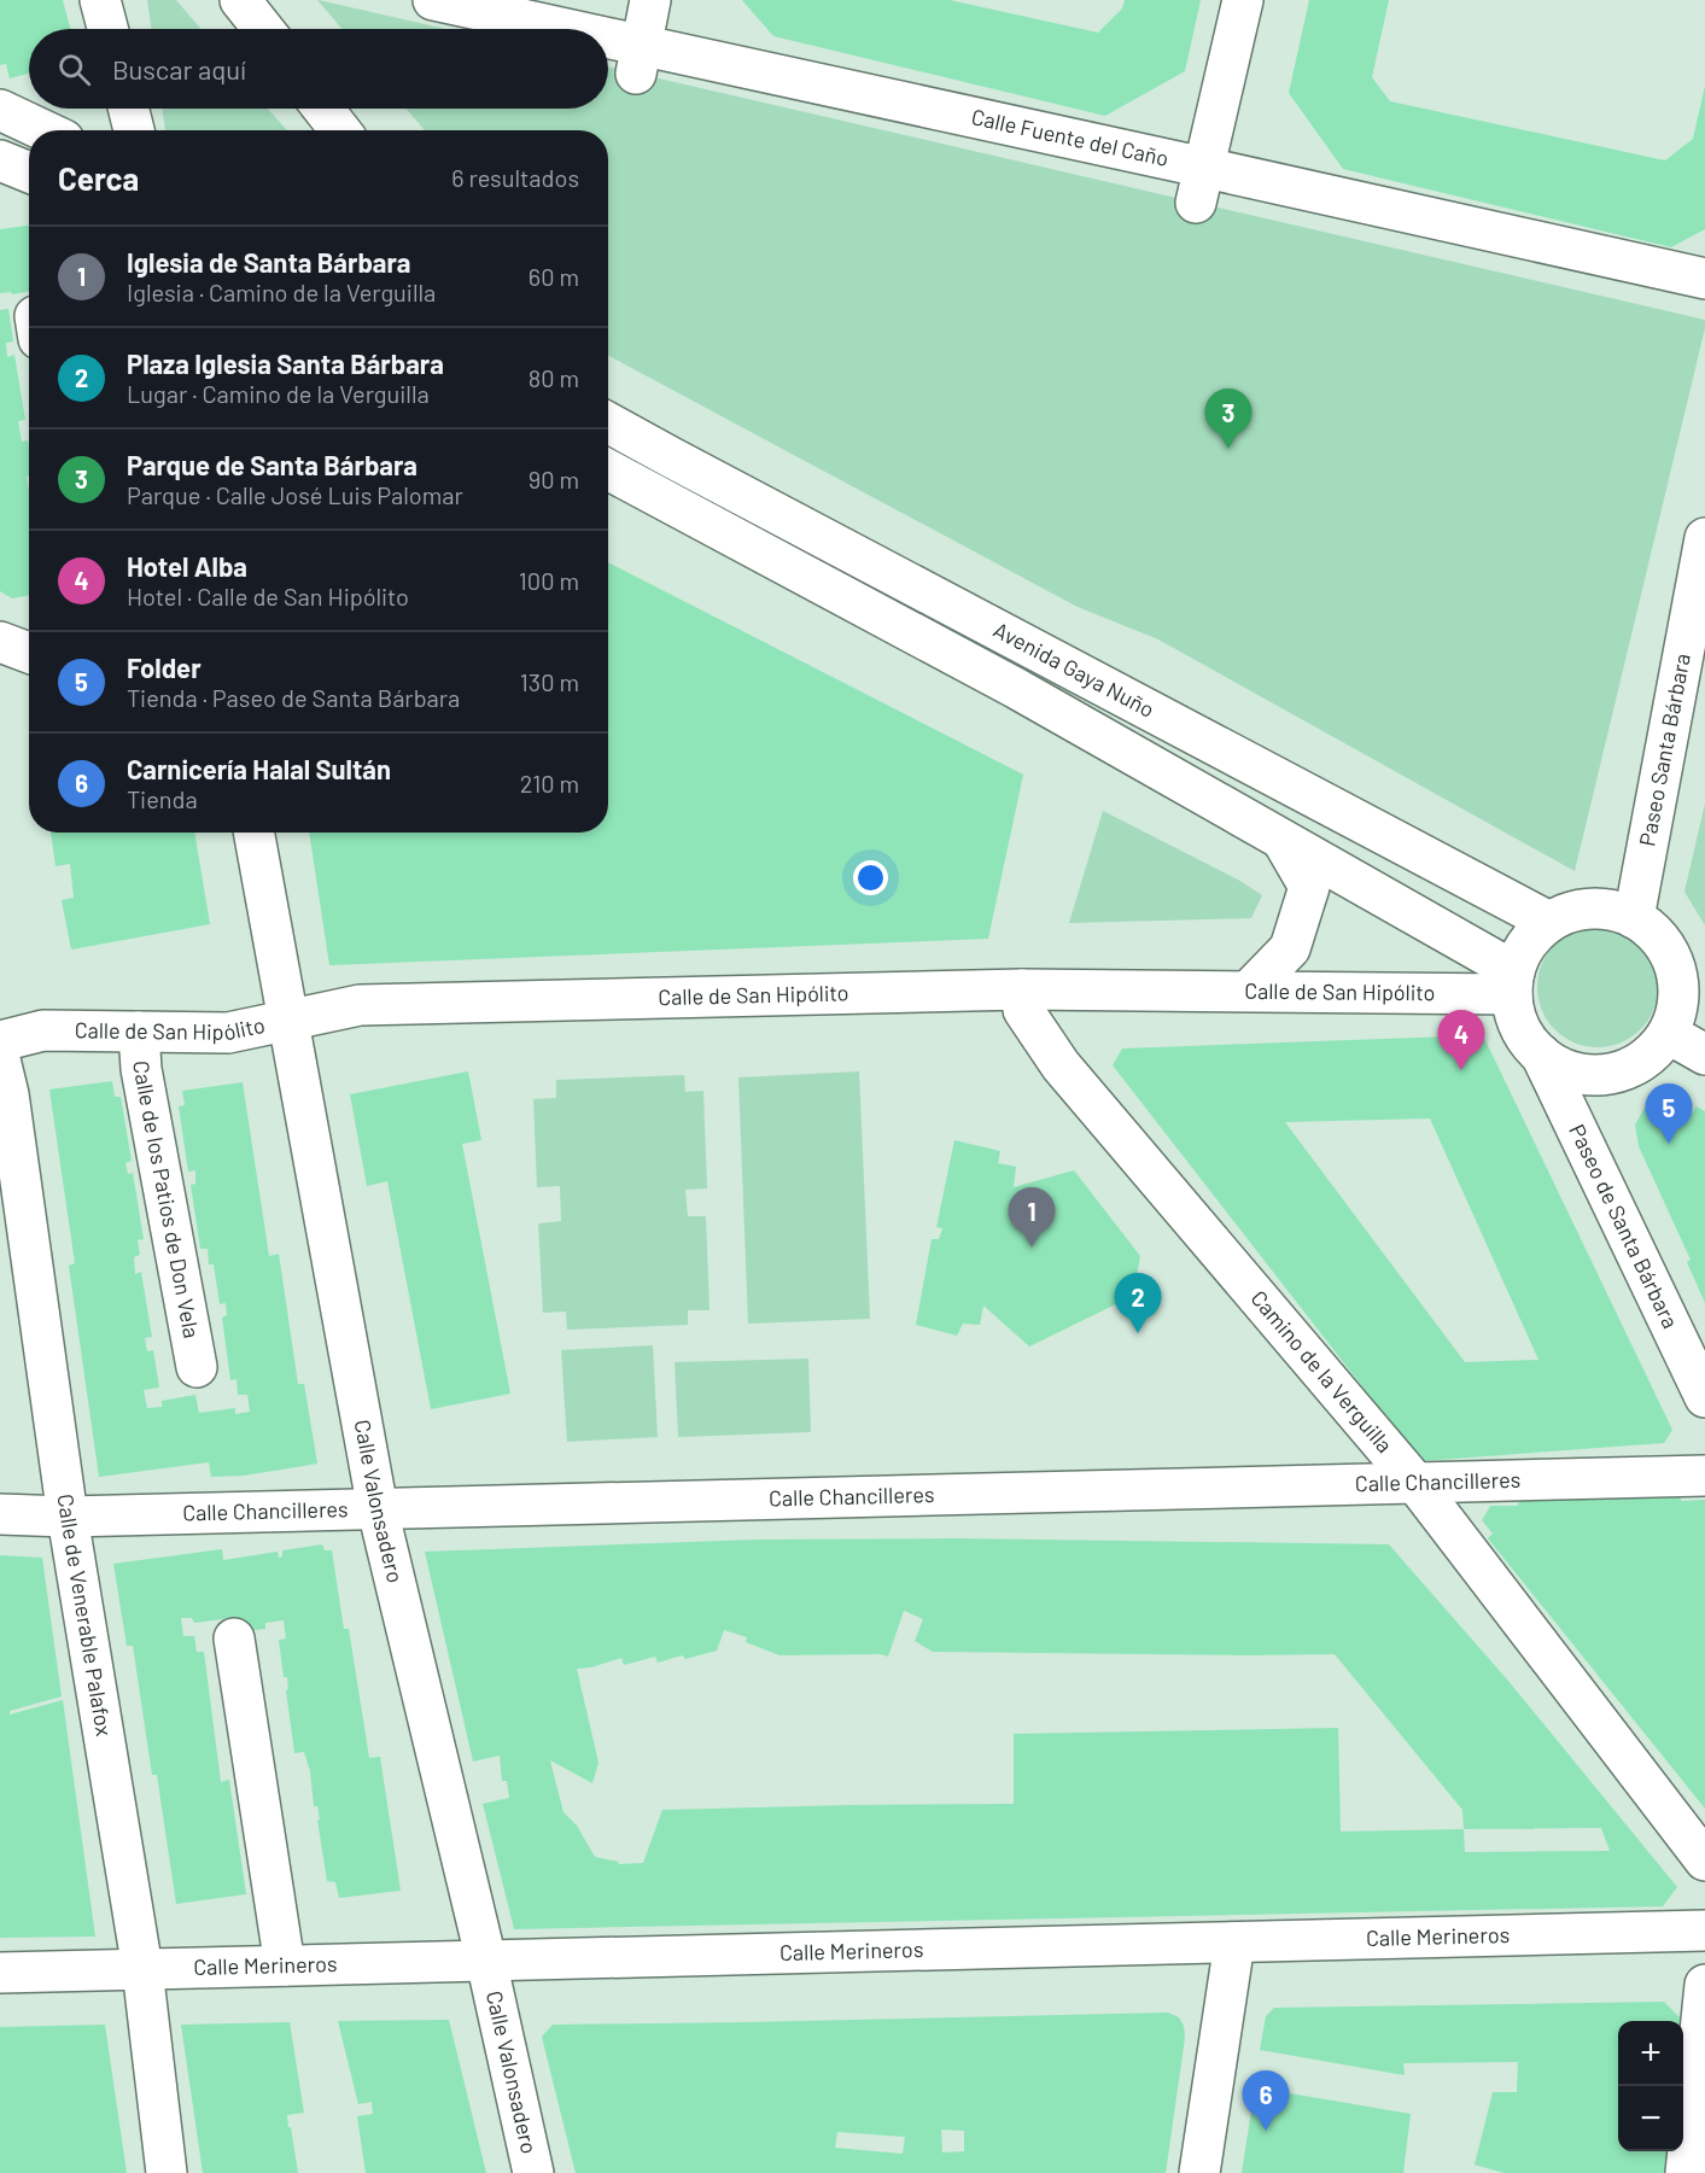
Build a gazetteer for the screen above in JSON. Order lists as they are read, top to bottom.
{
  "streets": {
    "street": [
      "Calle Fuente del Caño",
      "Avenida Gaya Nuño",
      "Paseo Santa Bárbara",
      "Calle de San Hipólito",
      "Calle de los Patios de Don Vela",
      "Paseo de Santa Bárbara",
      "Camino de la Verguilla",
      "Calle Chancilleres",
      "Calle Valonsadero",
      "Calle de Venerable Palafox",
      "Calle Merineros"
    ]
  },
  "crossings": [
    ["Avenida Gaya Nuño", "Paseo Santa Bárbara"],
    ["Avenida Gaya Nuño", "Calle de San Hipólito"],
    ["Avenida Gaya Nuño", "Paseo de Santa Bárbara"],
    ["Paseo Santa Bárbara", "Calle de San Hipólito"],
    ["Paseo Santa Bárbara", "Paseo de Santa Bárbara"],
    ["Calle de San Hipólito", "Calle de los Patios de Don Vela"],
    ["Calle de San Hipólito", "Paseo de Santa Bárbara"],
    ["Calle de San Hipólito", "Camino de la Verguilla"],
    ["Calle de San Hipólito", "Calle Valonsadero"],
    ["Camino de la Verguilla", "Calle Chancilleres"],
    ["Calle Chancilleres", "Calle Valonsadero"],
    ["Calle Chancilleres", "Calle de Venerable Palafox"],
    ["Calle Valonsadero", "Calle Merineros"],
    ["Calle de Venerable Palafox", "Calle Merineros"]
  ],
  "page": {
    "search": "Buscar aquí",
    "heading": ["Cerca", "6 resultados"],
    "list": [
      {
        "mark": "1",
        "name": "Iglesia de Santa Bárbara",
        "note": "Iglesia · Camino de la Verguilla",
        "value": "60 m"
      },
      {
        "mark": "2",
        "name": "Plaza Iglesia Santa Bárbara",
        "note": "Lugar · Camino de la Verguilla",
        "value": "80 m"
      },
      {
        "mark": "3",
        "name": "Parque de Santa Bárbara",
        "note": "Parque · Calle José Luis Palomar",
        "value": "90 m"
      },
      {
        "mark": "4",
        "name": "Hotel Alba",
        "note": "Hotel · Calle de San Hipólito",
        "value": "100 m"
      },
      {
        "mark": "5",
        "name": "Folder",
        "note": "Tienda · Paseo de Santa Bárbara",
        "value": "130 m"
      },
      {
        "mark": "6",
        "name": "Carnicería Halal Sultán",
        "note": "Tienda",
        "value": "210 m"
      }
    ],
    "pins": [
      "3",
      "4",
      "5",
      "1",
      "2",
      "6"
    ],
    "map_buttons": ["+", "−"]
  }
}
